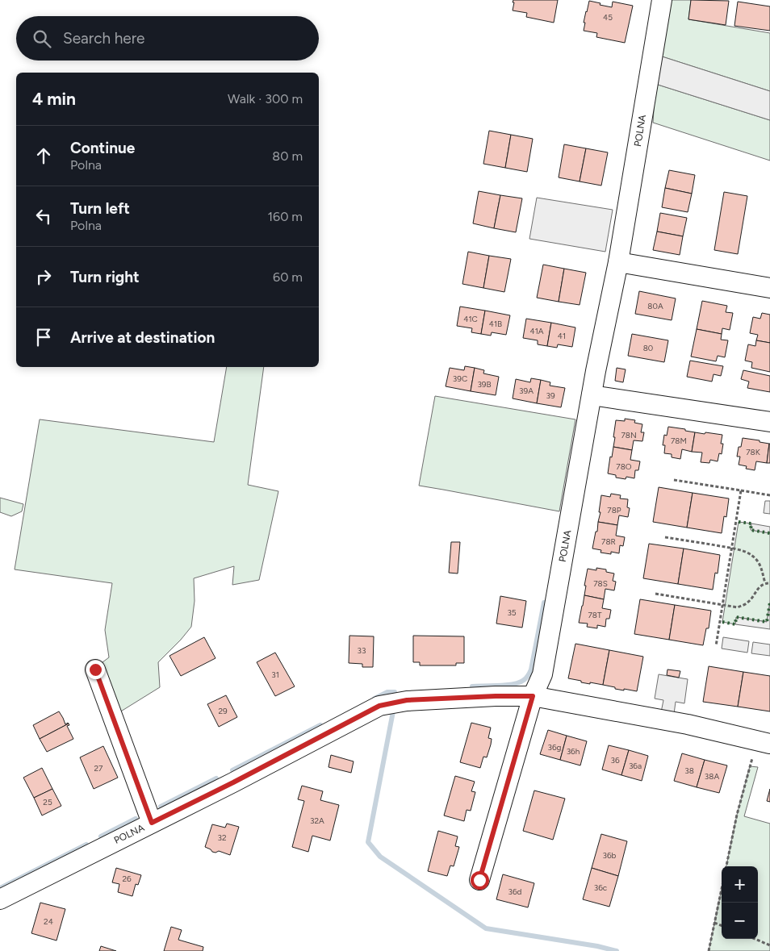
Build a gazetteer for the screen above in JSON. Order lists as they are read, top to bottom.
{
  "streets": {
    "street": ["POLNA"]
  },
  "house_numbers": [
    "45",
    "80A",
    "41C",
    "41B",
    "41A",
    "41",
    "80",
    "39C",
    "39B",
    "39A",
    "39",
    "78N",
    "78M",
    "78K",
    "78O",
    "78P",
    "78R",
    "78S",
    "35",
    "78T",
    "33",
    "31",
    "29",
    "36g",
    "36h",
    "36",
    "36a",
    "27",
    "38",
    "38A",
    "25",
    "32A",
    "32",
    "36b",
    "26",
    "36c",
    "36d",
    "24"
  ],
  "page": {
    "search": "Search here",
    "heading": ["4 min", "Walk · 300 m"],
    "list": [
      ["Continue", "Polna", "80 m"],
      ["Turn left", "Polna", "160 m"],
      ["Turn right", "60 m"],
      "Arrive at destination"
    ],
    "map_buttons": ["+", "−"]
  }
}
